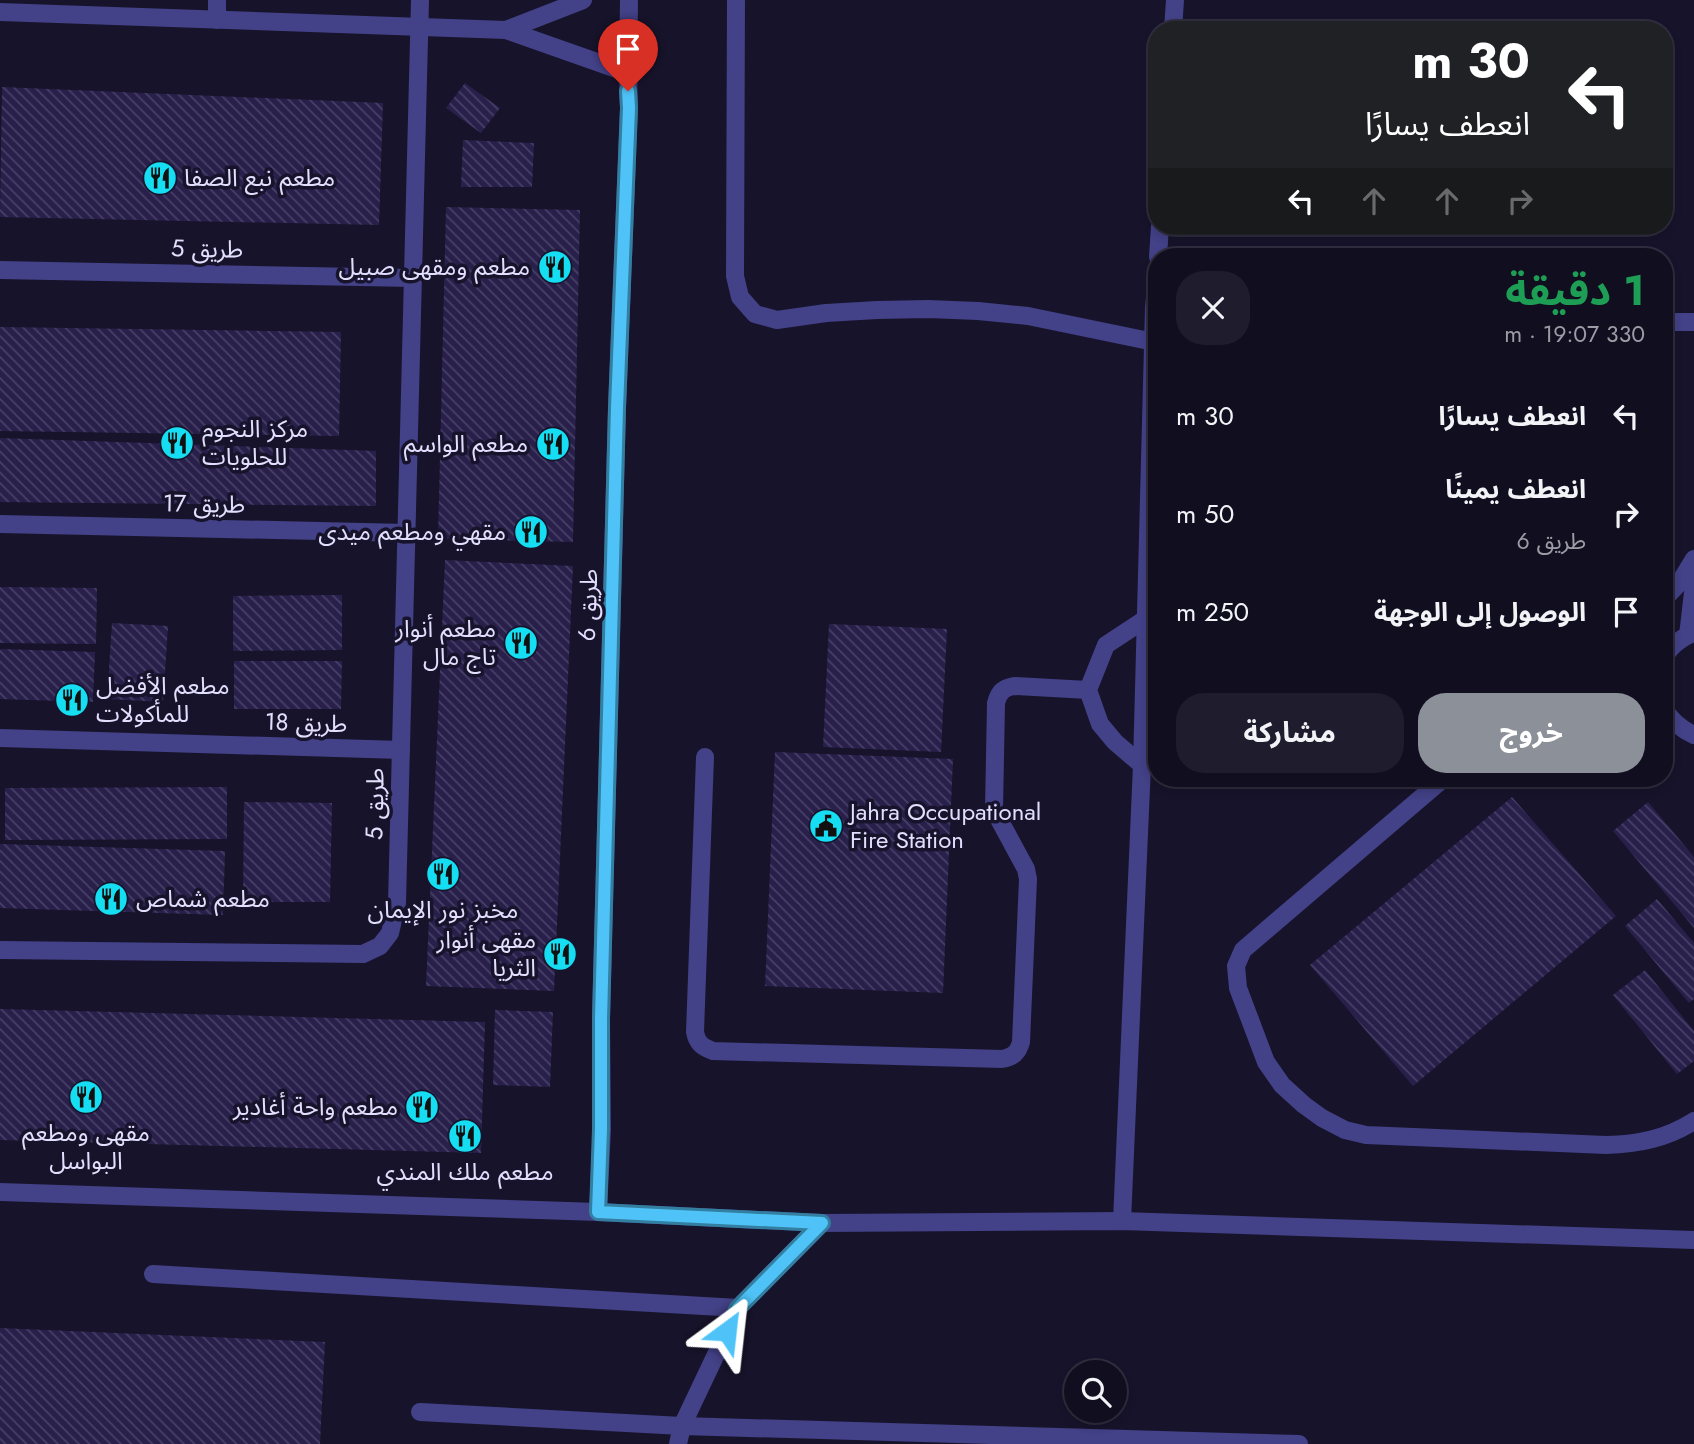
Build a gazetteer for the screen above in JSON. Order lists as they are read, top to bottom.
{
  "streets": {
    "street": [
      "طريق 5",
      "طريق 17",
      "طريق 6",
      "طريق 18"
    ]
  },
  "crossings": [
    ["طريق 5", "طريق 17"],
    ["طريق 5", "طريق 18"]
  ],
  "places": {
    "restaurant": [
      "مطعم نبع الصفا",
      "مطعم ومقهى صبيل",
      "مركز النجوم للحلويات",
      "مطعم الواسم",
      "مقهي ومطعم ميدى",
      "مطعم أنوار تاج مال",
      "مطعم الأفضل للمأكولات",
      "مخبز نور الإيمان",
      "مطعم شماص",
      "مقهى أنوار الثريا",
      "مقهى ومطعم البواسل",
      "مطعم واحة أغادير",
      "مطعم ملك المندي"
    ],
    "public building": ["Jahra Occupational Fire Station"]
  },
  "page": {
    "turn": ["30 m", "انعطف يسارًا"],
    "heading": ["1 دقيقة", "330 m · 19:07"],
    "list": [
      {
        "name": "انعطف يسارًا",
        "value": "30 m"
      },
      {
        "name": "انعطف يمينًا",
        "note": "طريق 6",
        "value": "50 m"
      },
      {
        "name": "الوصول إلى الوجهة",
        "value": "250 m"
      }
    ],
    "buttons": ["خروج", "مشاركة"]
  }
}
